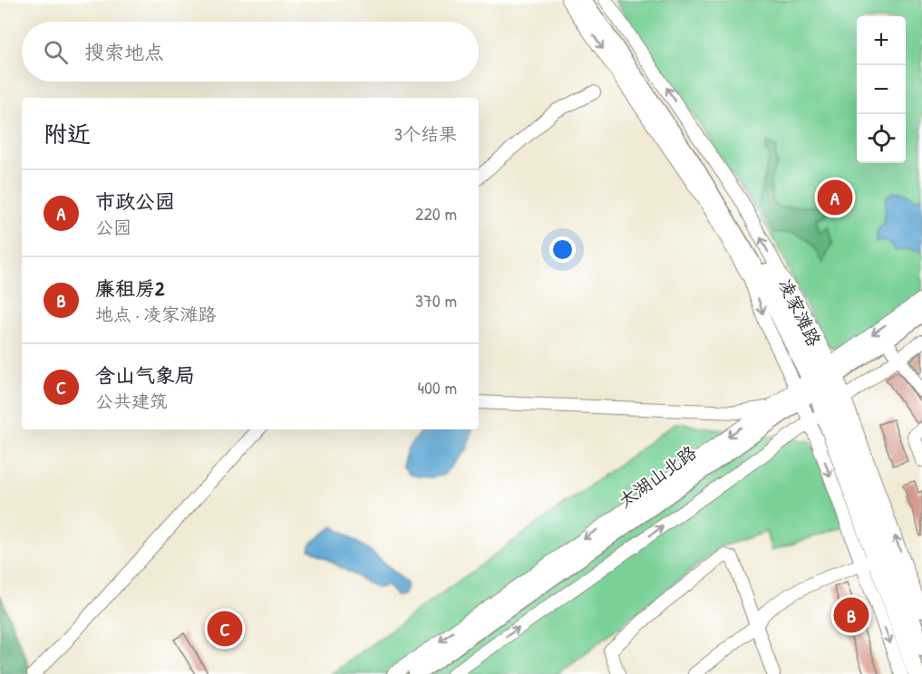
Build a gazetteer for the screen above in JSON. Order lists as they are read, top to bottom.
{
  "streets": {
    "main road": ["凌家滩路", "太湖山北路"]
  },
  "crossings": [
    ["凌家滩路", "太湖山北路"]
  ],
  "page": {
    "map_buttons": ["+", "−"],
    "search": "搜索地点",
    "heading": ["附近", "3个结果"],
    "list": [
      {
        "mark": "A",
        "name": "市政公园",
        "note": "公园",
        "value": "220 m"
      },
      {
        "mark": "B",
        "name": "廉租房2",
        "note": "地点 · 凌家滩路",
        "value": "370 m"
      },
      {
        "mark": "C",
        "name": "含山气象局",
        "note": "公共建筑",
        "value": "400 m"
      }
    ],
    "pins": ["A", "B", "C"]
  }
}
